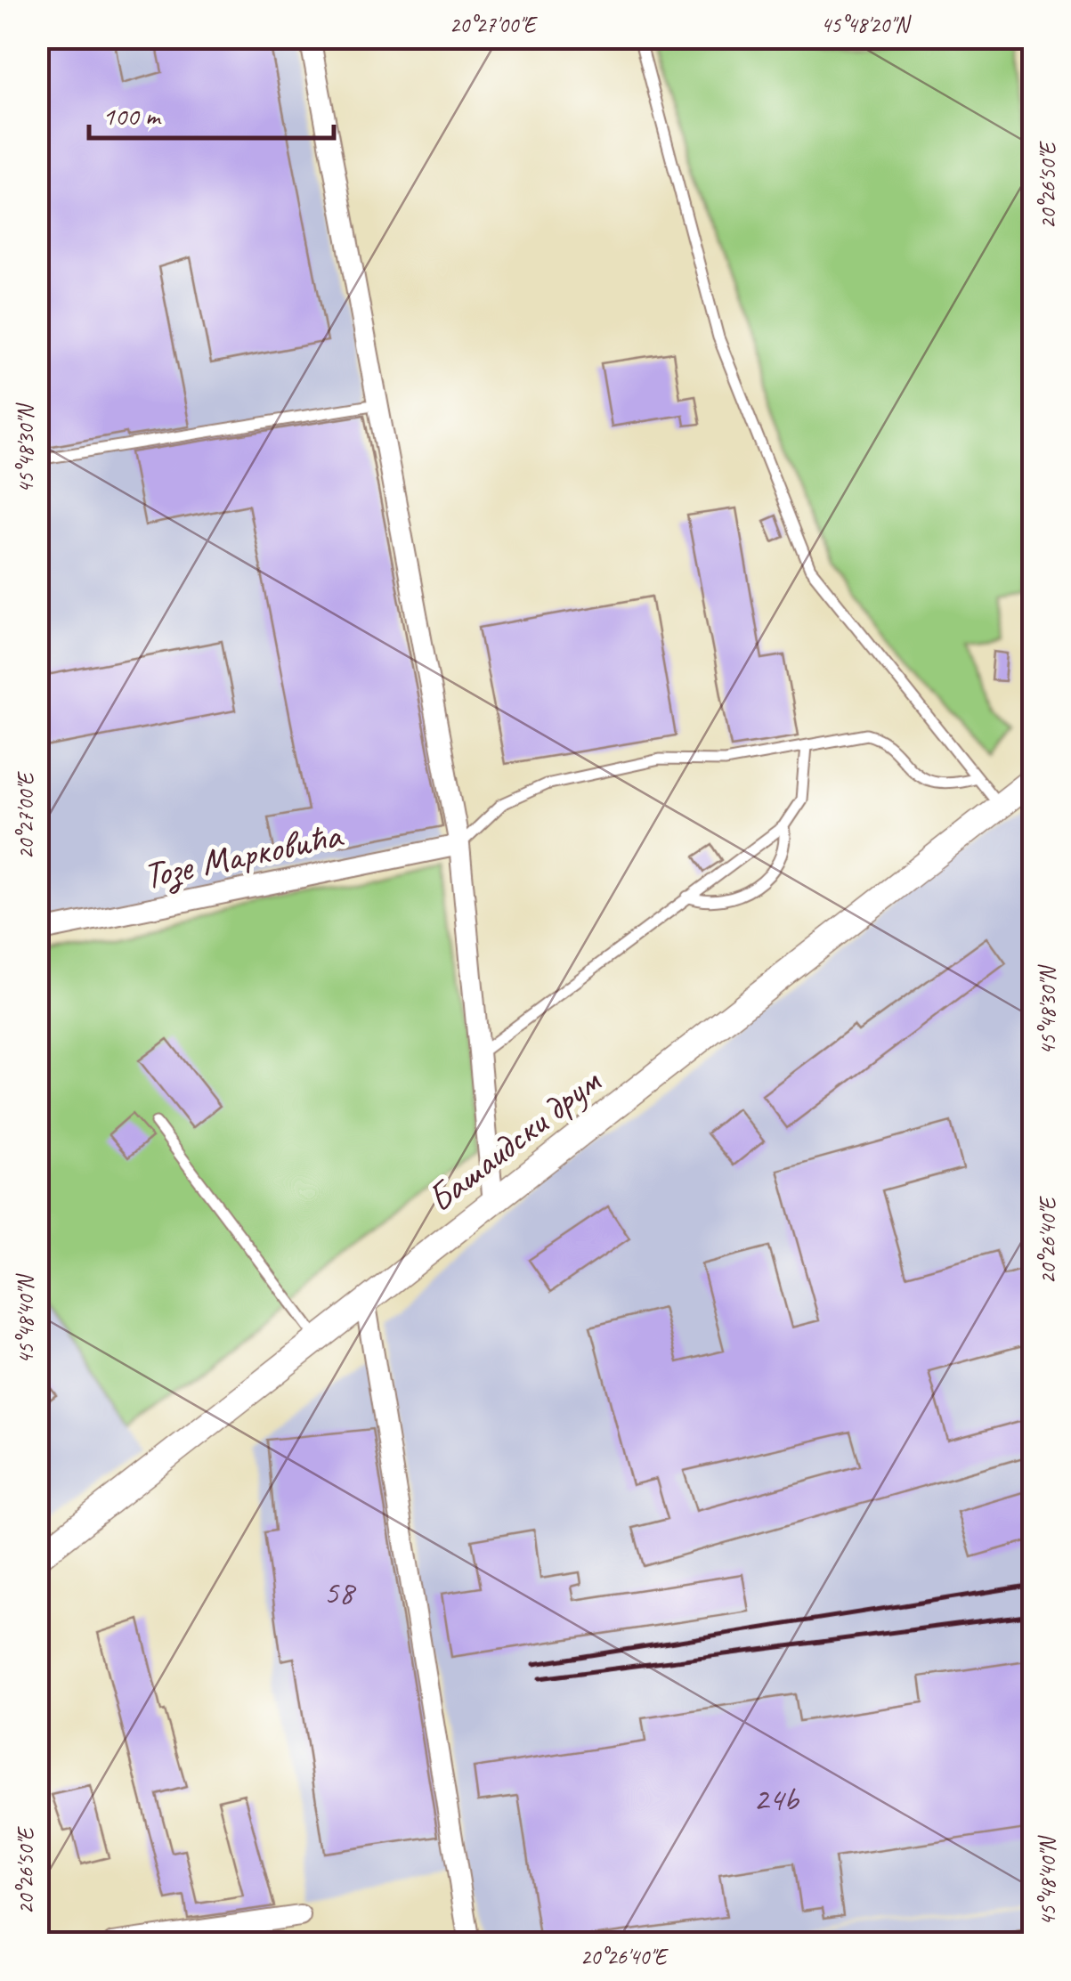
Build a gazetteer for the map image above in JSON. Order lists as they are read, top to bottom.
{
  "streets": {
    "street": ["Тозе Марковића", "Башаидски друм"]
  },
  "house_numbers": ["58", "24b"],
  "scale_bar": "100 m",
  "coordinates": [
    "20°27'00\"E",
    "45°48'20\"N",
    "20°26'50\"E",
    "45°48'30\"N",
    "20°26'40\"E",
    "45°48'40\"N"
  ]
}
